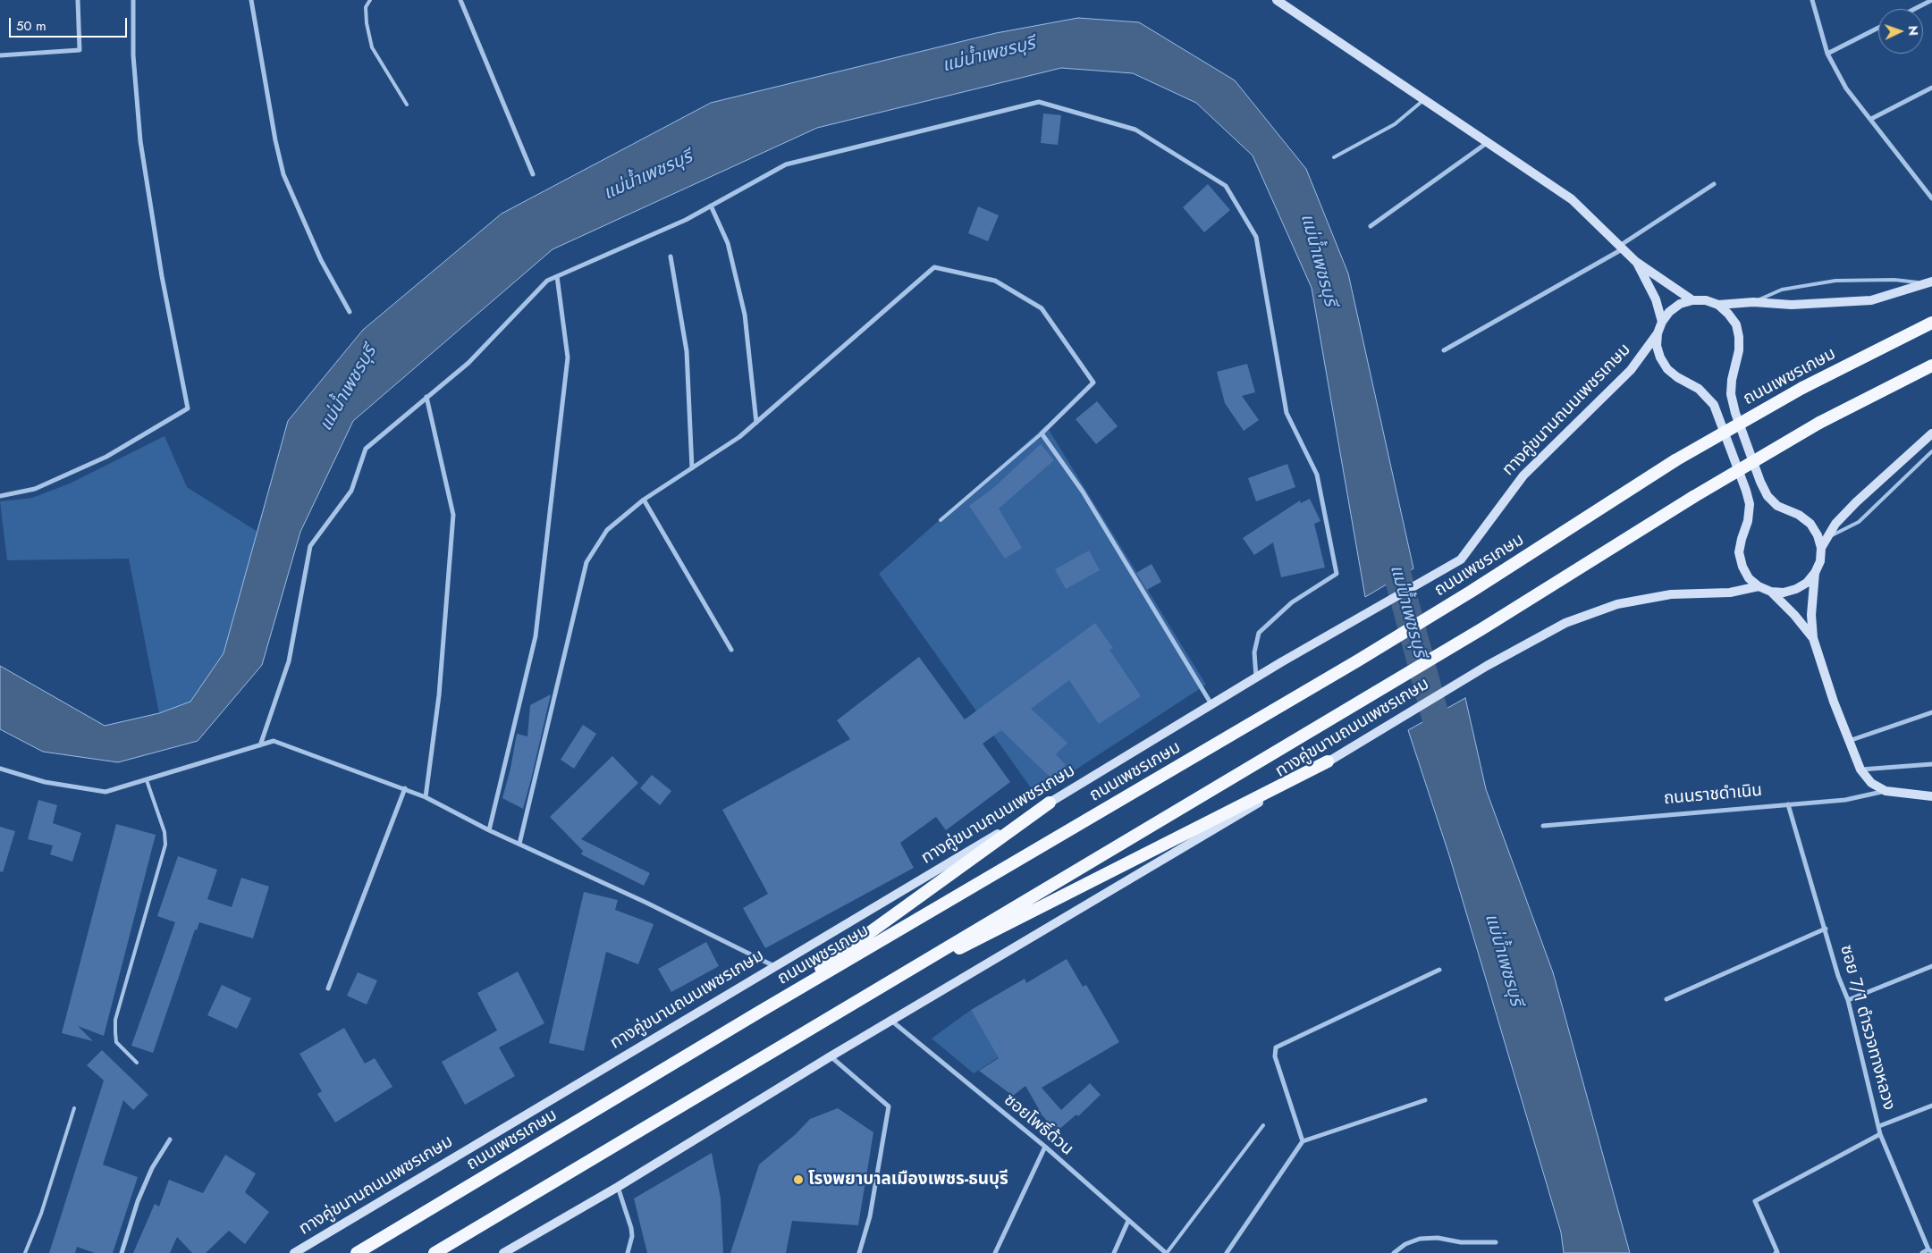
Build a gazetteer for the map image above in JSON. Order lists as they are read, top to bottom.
{
  "streets": {
    "highway": ["ถนนเพชรเกษม"],
    "main road": ["ทางคู่ขนานถนนเพชรเกษม", "ถนนราชดำเนิน"],
    "street": ["ซอย 7/1 ตำรวจทางหลวง", "ซอยโพธิ์ด้วน"]
  },
  "crossings": [
    ["ทางคู่ขนานถนนเพชรเกษม", "ซอยโพธิ์ด้วน"],
    ["ถนนราชดำเนิน", "ซอย 7/1 ตำรวจทางหลวง"]
  ],
  "water": ["แม่น้ำเพชรบุรี"],
  "places": ["โรงพยาบาลเมืองเพชร-ธนบุรี"],
  "scale_bar": "50 m",
  "north": "right"
}
